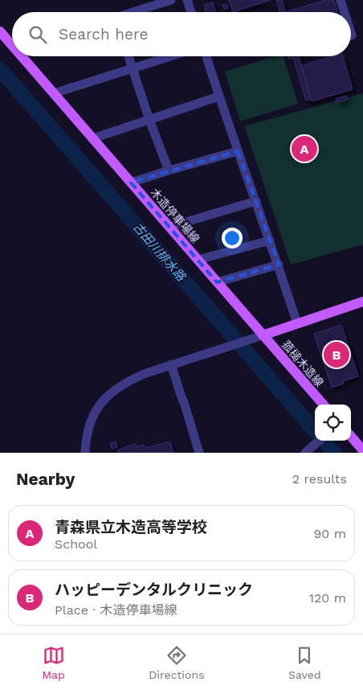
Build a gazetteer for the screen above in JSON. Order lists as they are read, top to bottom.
{
  "streets": {
    "main road": ["木造停車場線", "菰槌木造線"]
  },
  "crossings": [
    ["木造停車場線", "菰槌木造線"]
  ],
  "water": ["古田川排水路"],
  "page": {
    "search": "Search here",
    "pins": ["A", "B"],
    "heading": ["Nearby", "2 results"],
    "list": [
      {
        "mark": "A",
        "name": "青森県立木造高等学校",
        "note": "School",
        "value": "90 m"
      },
      {
        "mark": "B",
        "name": "ハッピーデンタルクリニック",
        "note": "Place · 木造停車場線",
        "value": "120 m"
      }
    ],
    "nav": ["Map", "Directions", "Saved"]
  }
}
